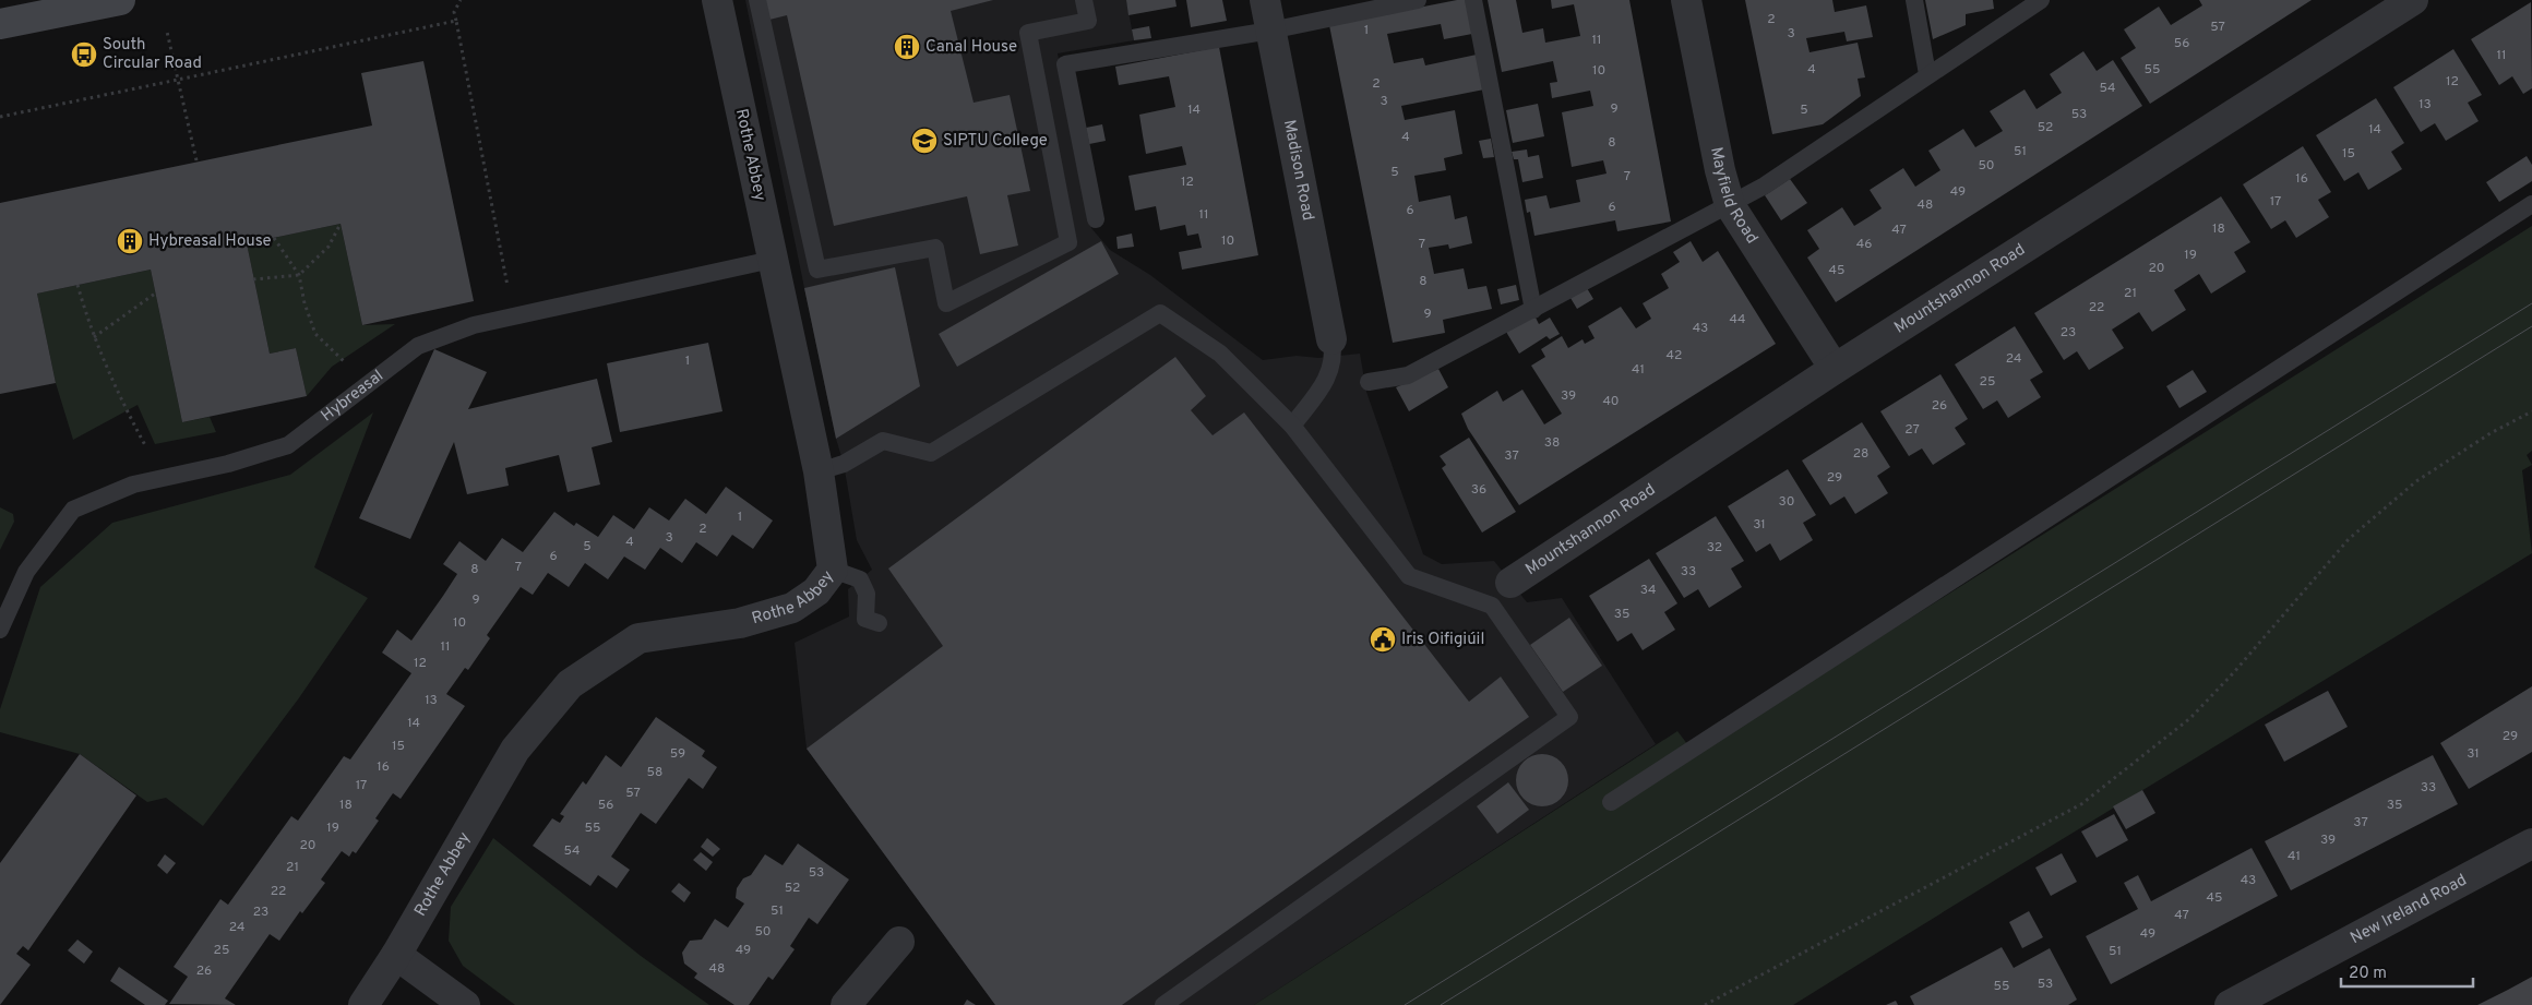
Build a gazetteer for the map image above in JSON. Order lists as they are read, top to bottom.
{
  "streets": {
    "street": [
      "Rothe Abbey",
      "Madison Road",
      "Mayfield Road",
      "Mountshannon Road",
      "New Ireland Road"
    ],
    "lane": ["Hybreasal"]
  },
  "crossings": [
    ["Rothe Abbey", "Hybreasal"],
    ["Mayfield Road", "Mountshannon Road"]
  ],
  "places": {
    "building": ["Canal House", "Hybreasal House"],
    "bus stop": ["South Circular Road"],
    "school or university": ["SIPTU College"],
    "public building": ["Iris Oifigiúil"]
  },
  "house_numbers": [
    "2",
    "57",
    "1",
    "3",
    "11",
    "56",
    "11",
    "4",
    "55",
    "10",
    "12",
    "2",
    "54",
    "3",
    "13",
    "9",
    "14",
    "5",
    "53",
    "52",
    "14",
    "4",
    "8",
    "51",
    "15",
    "50",
    "5",
    "7",
    "16",
    "12",
    "49",
    "17",
    "48",
    "6",
    "6",
    "11",
    "18",
    "47",
    "10",
    "7",
    "46",
    "19",
    "20",
    "45",
    "8",
    "21",
    "22",
    "9",
    "44",
    "43",
    "23",
    "42",
    "24",
    "1",
    "41",
    "25",
    "39",
    "40",
    "26",
    "27",
    "38",
    "28",
    "37",
    "29",
    "36",
    "30",
    "1",
    "31",
    "2",
    "3",
    "4",
    "5",
    "32",
    "6",
    "7",
    "8",
    "33",
    "34",
    "9",
    "35",
    "10",
    "11",
    "12",
    "13",
    "14",
    "29",
    "15",
    "59",
    "31",
    "16",
    "58",
    "17",
    "33",
    "57",
    "18",
    "56",
    "35",
    "37",
    "19",
    "55",
    "39",
    "20",
    "54",
    "41",
    "21",
    "53",
    "43",
    "52",
    "22",
    "45",
    "51",
    "23",
    "47",
    "24",
    "50",
    "49",
    "25",
    "49",
    "51",
    "48",
    "26",
    "53",
    "55"
  ],
  "scale_bar": "20 m"
}
